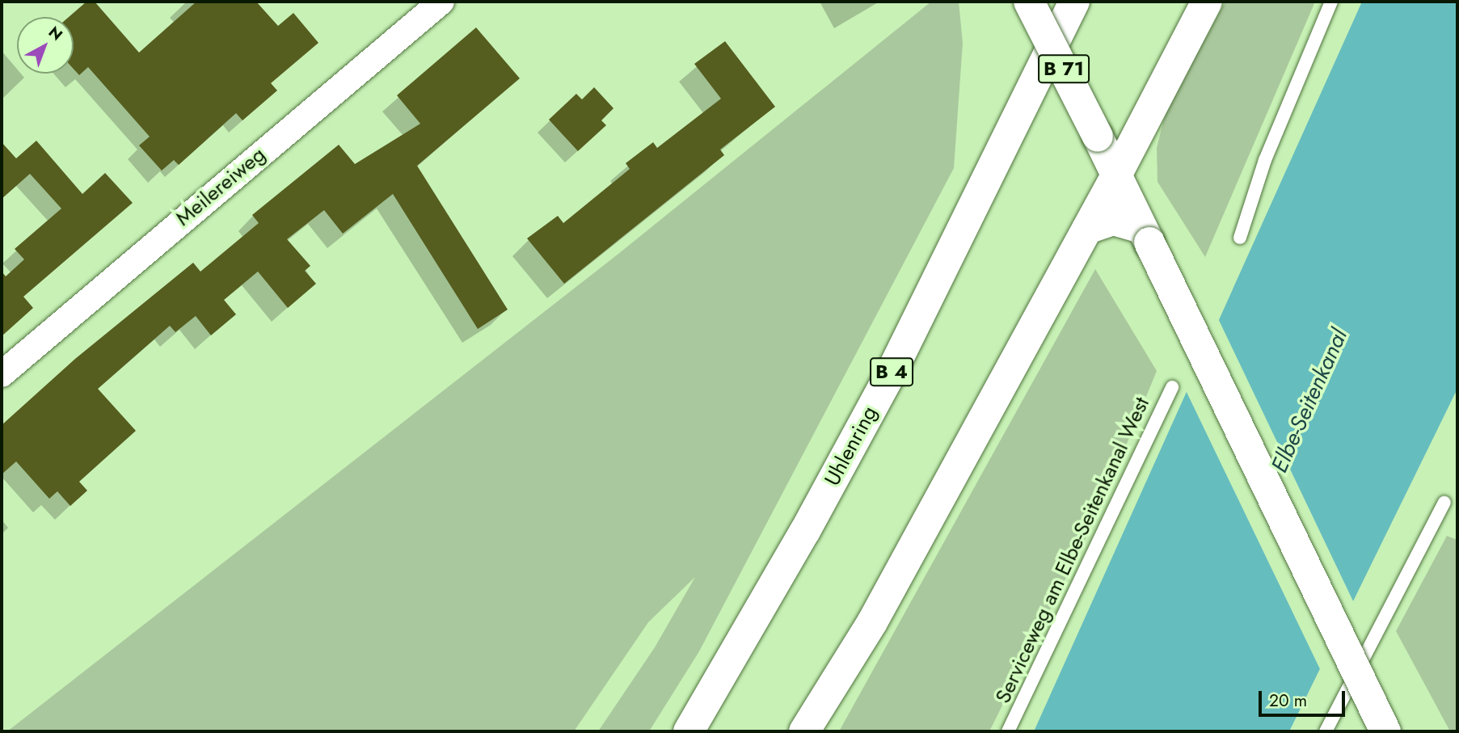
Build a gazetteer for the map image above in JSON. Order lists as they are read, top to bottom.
{
  "streets": {
    "main road": ["B 71", "B 4", "Uhlenring"],
    "street": ["Meilereiweg"],
    "lane": ["Serviceweg am Elbe-Seitenkanal West"]
  },
  "water": ["Elbe-Seitenkanal"],
  "scale_bar": "20 m",
  "north": "top right"
}
